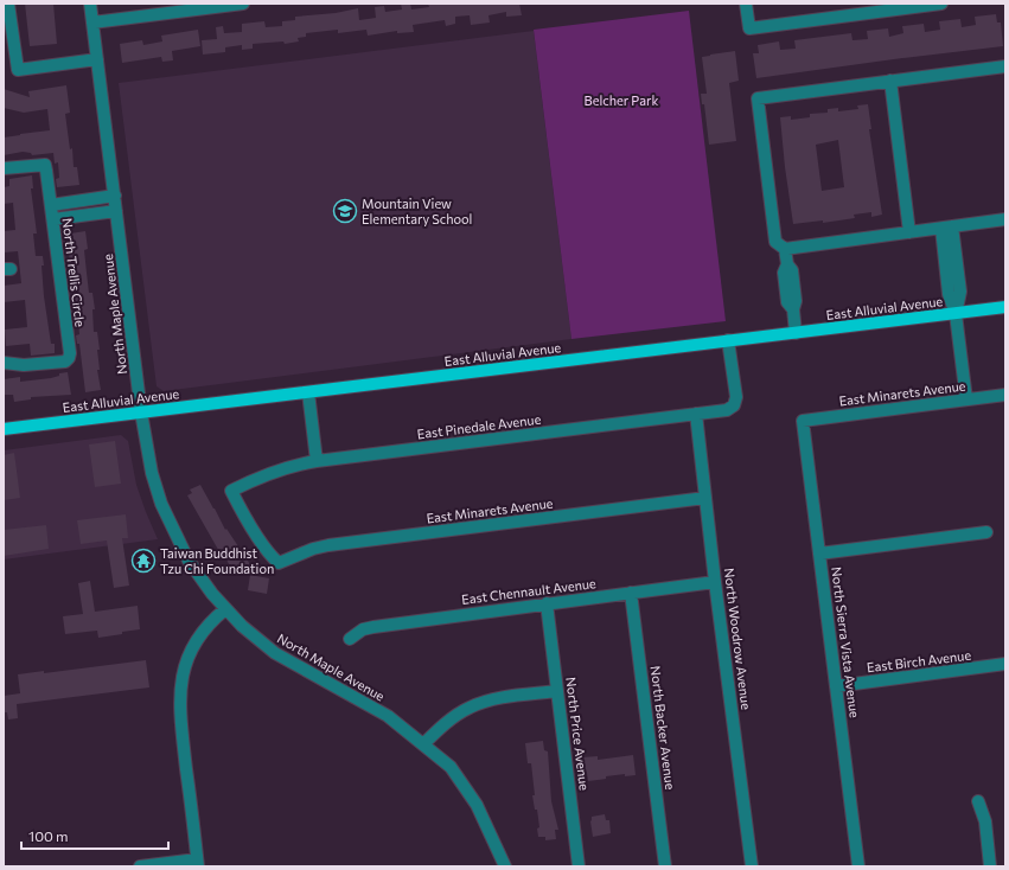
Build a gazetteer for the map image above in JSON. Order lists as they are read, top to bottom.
{
  "streets": {
    "main road": ["East Alluvial Avenue"],
    "street": [
      "North Trellis Circle",
      "North Maple Avenue",
      "East Minarets Avenue",
      "East Pinedale Avenue",
      "East Chennault Avenue",
      "North Woodrow Avenue",
      "North Sierra Vista Avenue",
      "East Birch Avenue",
      "North Backer Avenue",
      "North Price Avenue"
    ]
  },
  "crossings": [
    ["East Alluvial Avenue", "North Maple Avenue"],
    ["East Alluvial Avenue", "East Pinedale Avenue"],
    ["East Minarets Avenue", "East Pinedale Avenue"],
    ["East Minarets Avenue", "North Woodrow Avenue"],
    ["East Minarets Avenue", "North Sierra Vista Avenue"],
    ["East Pinedale Avenue", "North Woodrow Avenue"],
    ["East Chennault Avenue", "North Woodrow Avenue"],
    ["East Chennault Avenue", "North Backer Avenue"],
    ["East Chennault Avenue", "North Price Avenue"],
    ["North Sierra Vista Avenue", "East Birch Avenue"]
  ],
  "parks": ["Belcher Park"],
  "places": {
    "school or university": ["Mountain View Elementary School"],
    "temple": ["Taiwan Buddhist Tzu Chi Foundation"]
  },
  "scale_bar": "100 m"
}
